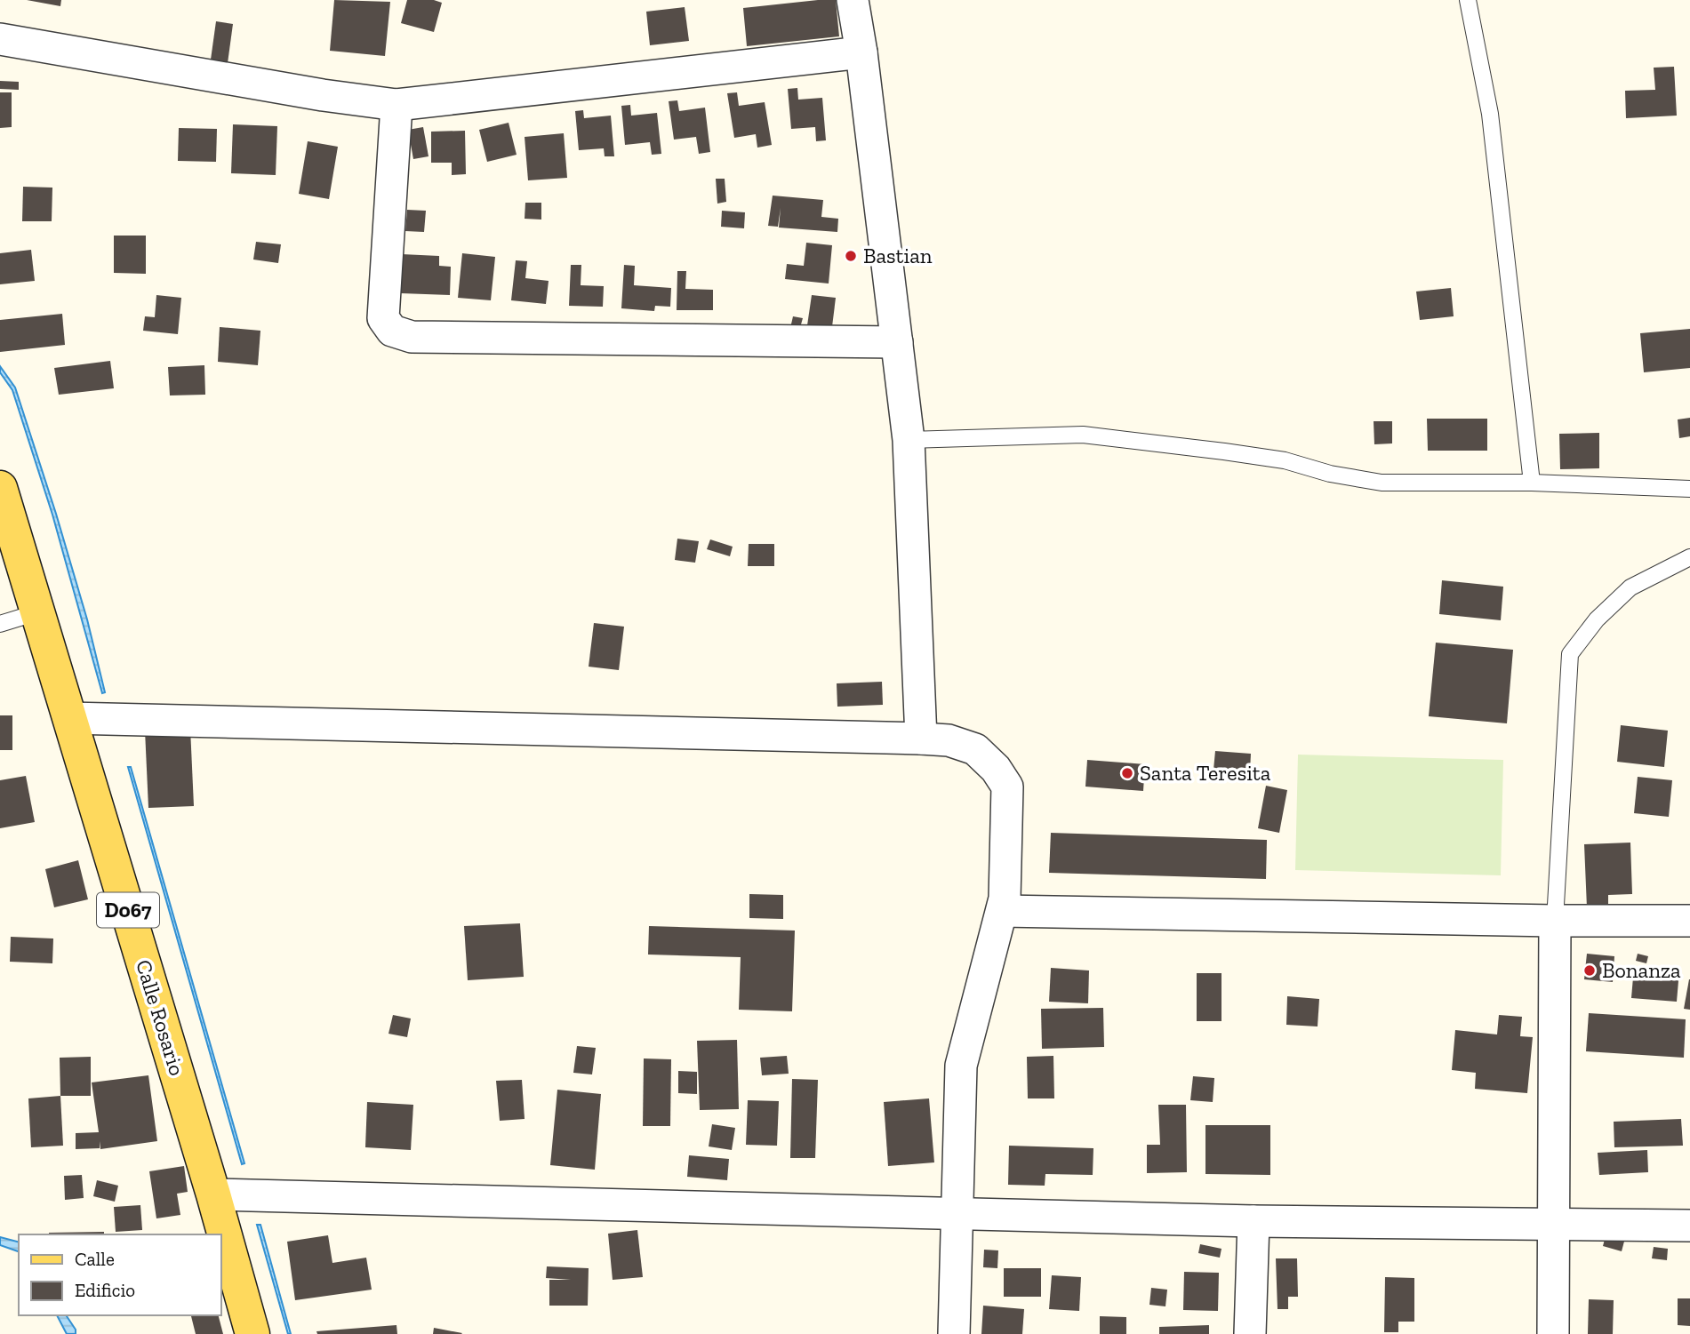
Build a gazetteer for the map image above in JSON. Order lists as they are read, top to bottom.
{
  "streets": {
    "main road": ["D067", "Calle Rosario"]
  },
  "places": ["Bastian", "Santa Teresita", "Bonanza"],
  "legend": ["Calle", "Edificio"]
}
